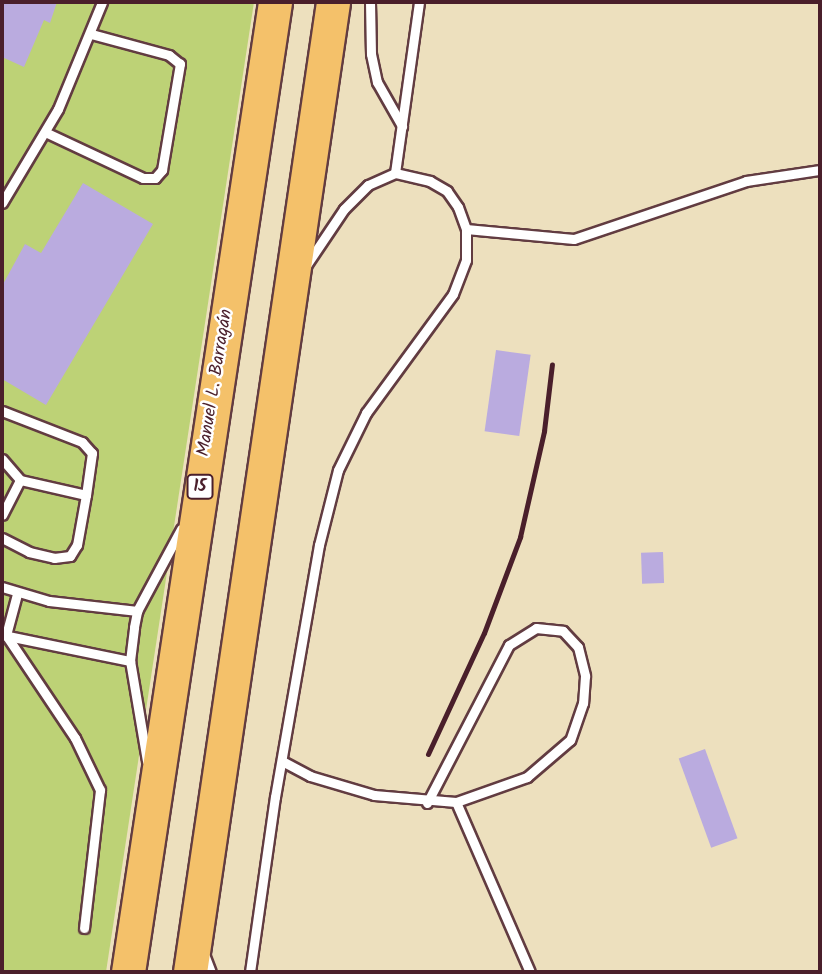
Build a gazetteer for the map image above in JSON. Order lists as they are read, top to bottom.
{
  "streets": {
    "highway": ["Manuel L. Barragán", "15"]
  }
}
